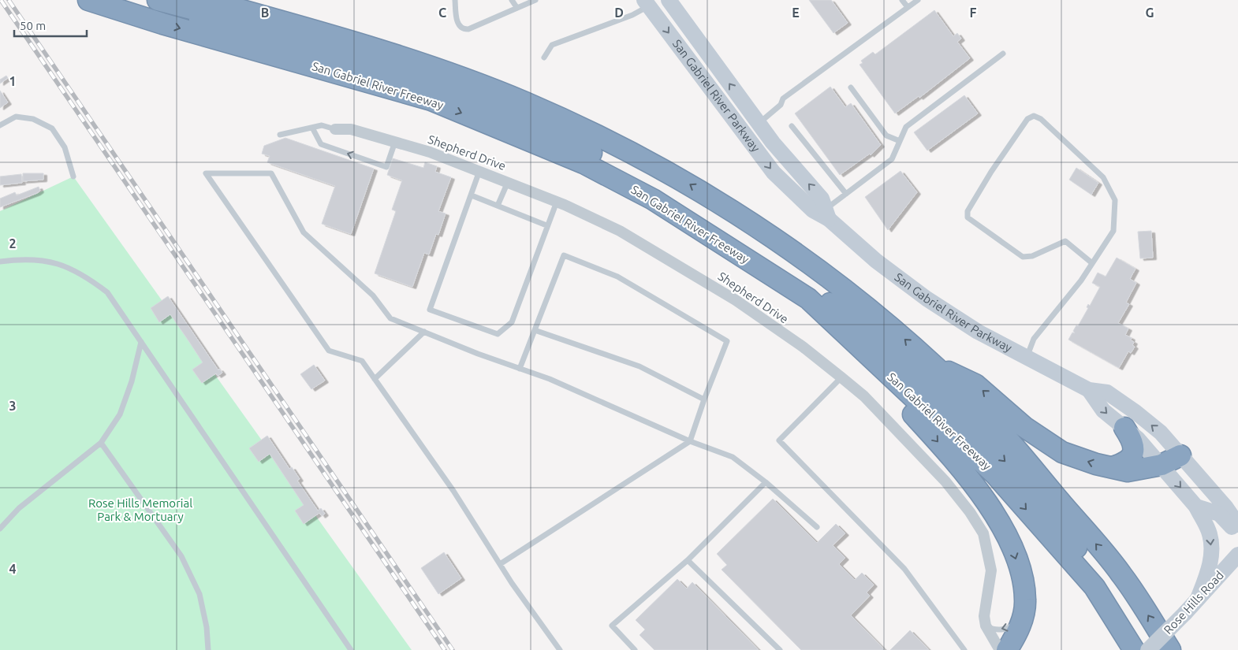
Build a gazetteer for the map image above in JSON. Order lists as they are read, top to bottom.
{
  "streets": {
    "highway": ["San Gabriel River Freeway"],
    "main road": ["San Gabriel River Parkway", "Rose Hills Road"],
    "street": ["Shepherd Drive"]
  },
  "crossings": [
    ["San Gabriel River Parkway", "Rose Hills Road"]
  ],
  "parks": ["Rose Hills Memorial Park & Mortuary"],
  "scale_bar": "50 m",
  "grid": {
    "columns": [
      "B",
      "C",
      "D",
      "E",
      "F",
      "G"
    ],
    "rows": [
      "1",
      "2",
      "3",
      "4"
    ]
  }
}
